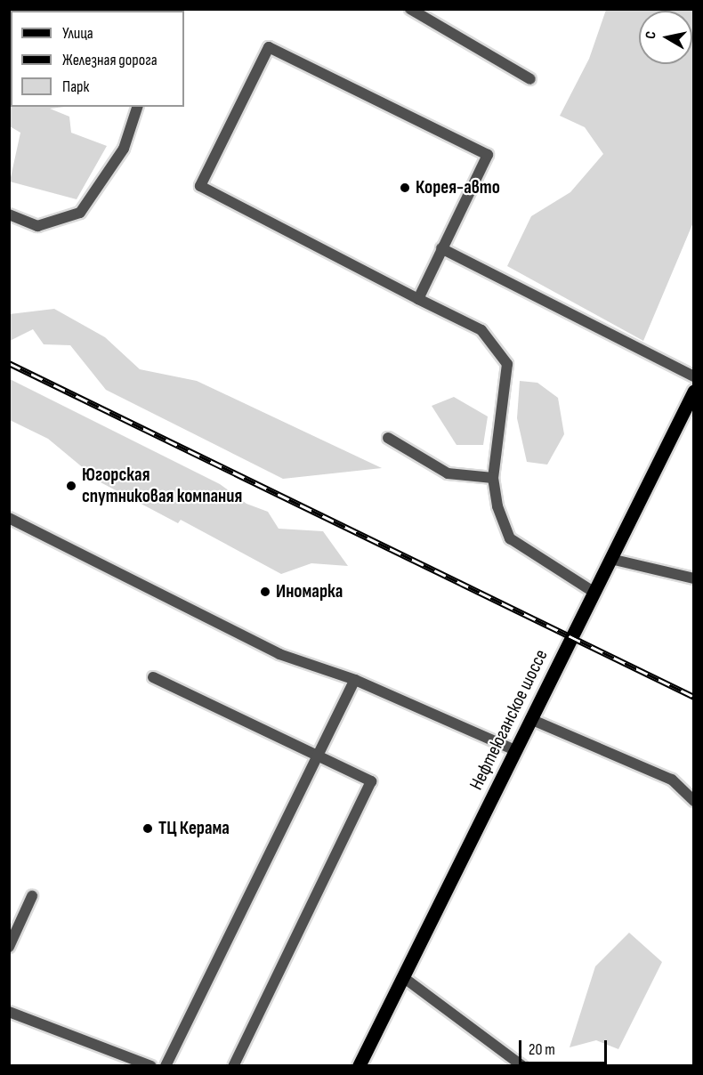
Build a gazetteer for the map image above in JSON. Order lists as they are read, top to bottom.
{
  "streets": {
    "main road": ["Нефтеюганское шоссе"]
  },
  "places": [
    "Корея-авто",
    "Югорская спутниковая компания",
    "Иномарка",
    "ТЦ Керама"
  ],
  "legend": ["Улица", "Железная дорога", "Парк"],
  "scale_bar": "20 m",
  "north": "left"
}
